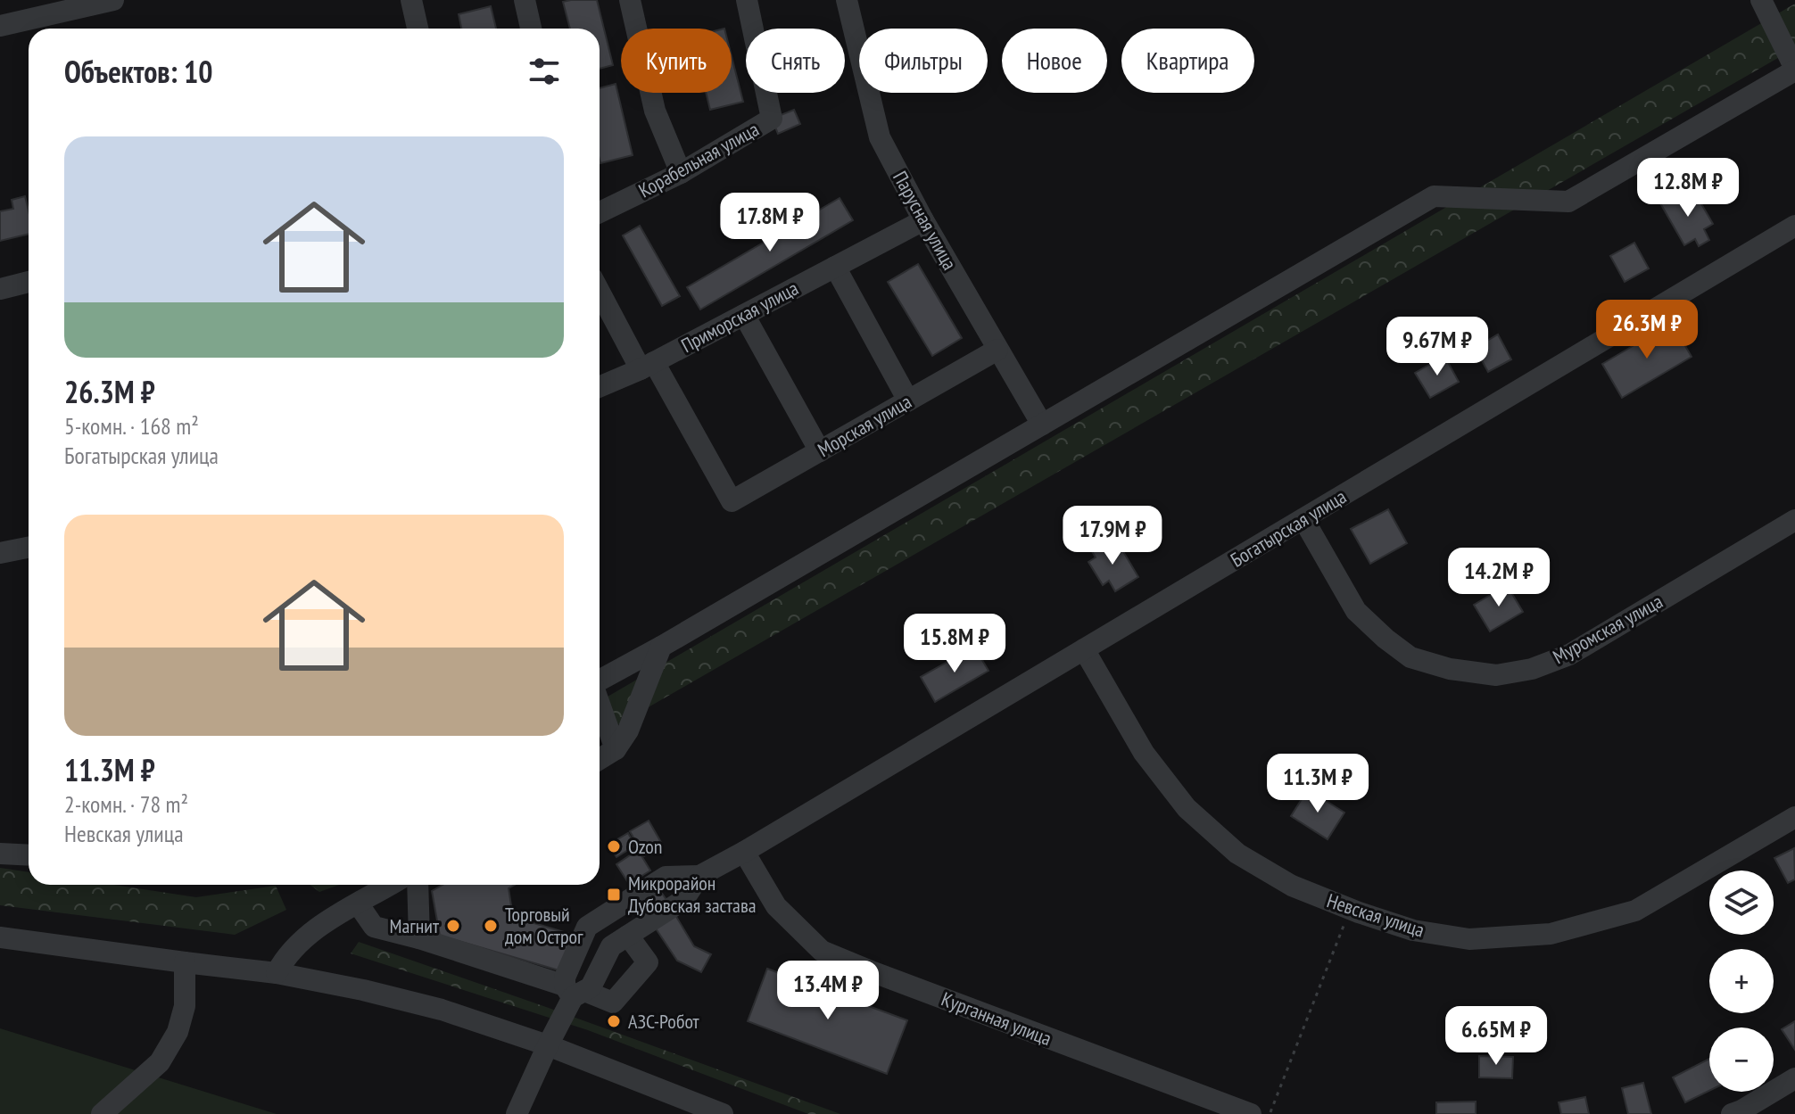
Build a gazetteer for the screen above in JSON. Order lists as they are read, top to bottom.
{
  "streets": {
    "street": [
      "Корабельная улица",
      "Парусная улица",
      "Приморская улица",
      "Морская улица",
      "Богатырская улица",
      "Муромская улица",
      "Невская улица",
      "Курганная улица"
    ]
  },
  "crossings": [
    ["Парусная улица", "Приморская улица"],
    ["Парусная улица", "Морская улица"],
    ["Приморская улица", "Морская улица"],
    ["Богатырская улица", "Муромская улица"],
    ["Богатырская улица", "Невская улица"],
    ["Богатырская улица", "Курганная улица"]
  ],
  "places": {
    "other": [
      "Ozon",
      "Магнит",
      "Торговый дом Острог",
      "АЗС-Робот"
    ],
    "transit": ["Микрорайон Дубовская застава"]
  },
  "page": {
    "chip": [
      "Купить",
      "Снять",
      "Фильтры",
      "Новое",
      "Квартира"
    ],
    "heading": "Объектов: 10",
    "list": [
      {
        "name": "26.3M ₽",
        "note": "5-комн. · 168 m² · Богатырская улица"
      },
      {
        "name": "11.3M ₽",
        "note": "2-комн. · 78 m² · Невская улица"
      }
    ],
    "price": [
      "12.8M ₽",
      "17.8M ₽",
      "26.3M ₽",
      "9.67M ₽",
      "17.9M ₽",
      "14.2M ₽",
      "15.8M ₽",
      "11.3M ₽",
      "13.4M ₽",
      "6.65M ₽"
    ],
    "map_buttons": ["+", "−"]
  }
}
